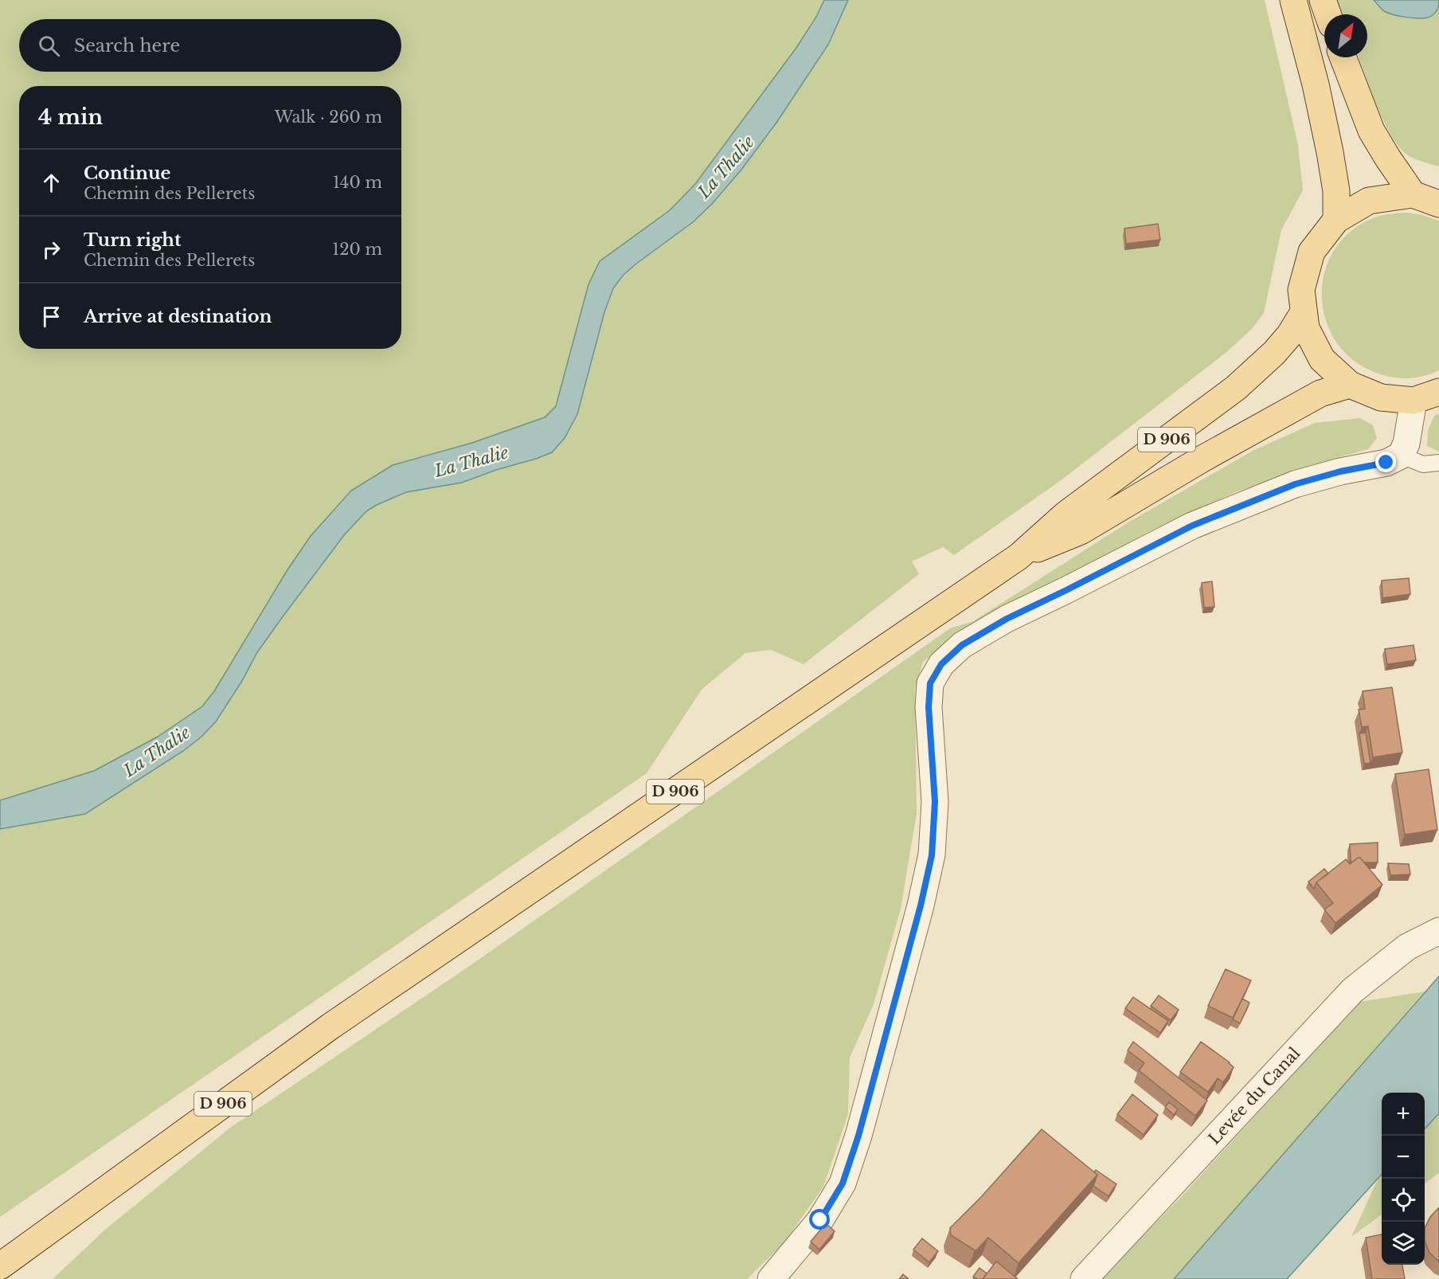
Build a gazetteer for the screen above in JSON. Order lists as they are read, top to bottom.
{
  "streets": {
    "main road": ["D 906"],
    "street": ["Levée du Canal"]
  },
  "water": ["La Thalie"],
  "north": "top right",
  "page": {
    "search": "Search here",
    "heading": ["4 min", "Walk · 260 m"],
    "list": [
      ["Continue", "Chemin des Pellerets", "140 m"],
      ["Turn right", "Chemin des Pellerets", "120 m"],
      "Arrive at destination"
    ],
    "map_buttons": ["+", "−"]
  }
}
